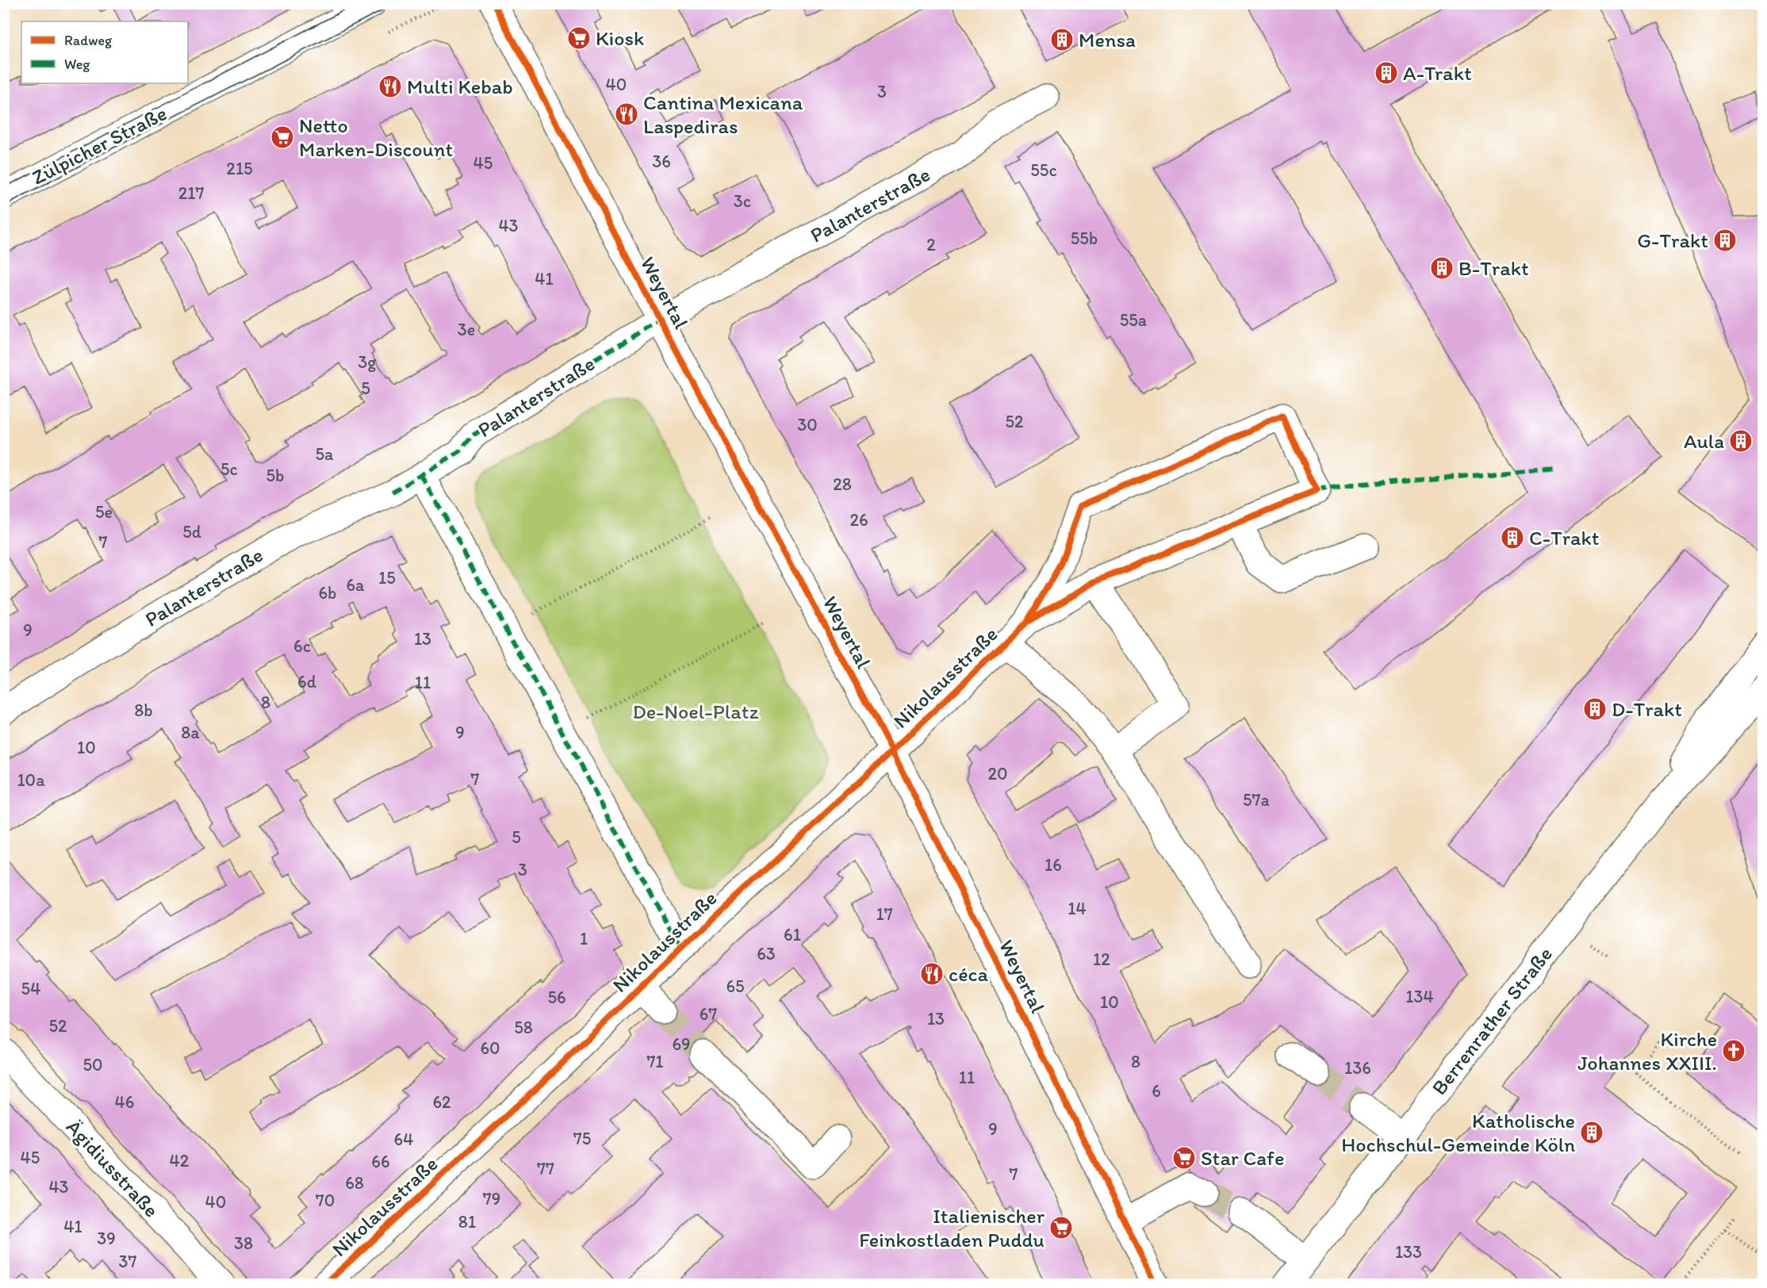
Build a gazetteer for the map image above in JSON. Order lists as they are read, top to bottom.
{
  "streets": {
    "street": [
      "Zülpicher Straße",
      "Palanterstraße",
      "Weyertal",
      "Nikolausstraße",
      "Berrenrather Straße",
      "Ägidiusstraße"
    ]
  },
  "crossings": [
    ["Palanterstraße", "Weyertal"],
    ["Weyertal", "Nikolausstraße"]
  ],
  "parks": ["De-Noel-Platz"],
  "places": {
    "supermarket": [
      "Kiosk",
      "Netto Marken-Discount",
      "Star Cafe",
      "Italienischer Feinkostladen Puddu"
    ],
    "building": [
      "Mensa",
      "A-Trakt",
      "G-Trakt",
      "B-Trakt",
      "Aula",
      "C-Trakt",
      "D-Trakt",
      "Katholische Hochschul-Gemeinde Köln"
    ],
    "restaurant": ["Multi Kebab", "Cantina Mexicana Laspediras", "céca"],
    "church": ["Kirche Johannes XXIII."]
  },
  "house_numbers": [
    "40",
    "3",
    "36",
    "45",
    "215",
    "55c",
    "217",
    "3c",
    "43",
    "55b",
    "2",
    "41",
    "55a",
    "3e",
    "3g",
    "5",
    "52",
    "30",
    "5a",
    "5c",
    "5b",
    "28",
    "5e",
    "26",
    "5d",
    "7",
    "15",
    "6a",
    "6b",
    "9",
    "13",
    "6c",
    "6d",
    "11",
    "8",
    "8b",
    "8a",
    "9",
    "10",
    "20",
    "7",
    "10a",
    "57a",
    "5",
    "16",
    "3",
    "14",
    "17",
    "61",
    "1",
    "63",
    "12",
    "65",
    "54",
    "134",
    "56",
    "10",
    "67",
    "13",
    "52",
    "58",
    "69",
    "60",
    "71",
    "8",
    "50",
    "136",
    "11",
    "6",
    "46",
    "62",
    "9",
    "75",
    "64",
    "45",
    "42",
    "66",
    "77",
    "7",
    "68",
    "43",
    "79",
    "70",
    "40",
    "81",
    "41",
    "39",
    "38",
    "133",
    "37"
  ],
  "legend": ["Radweg", "Weg"]
}
